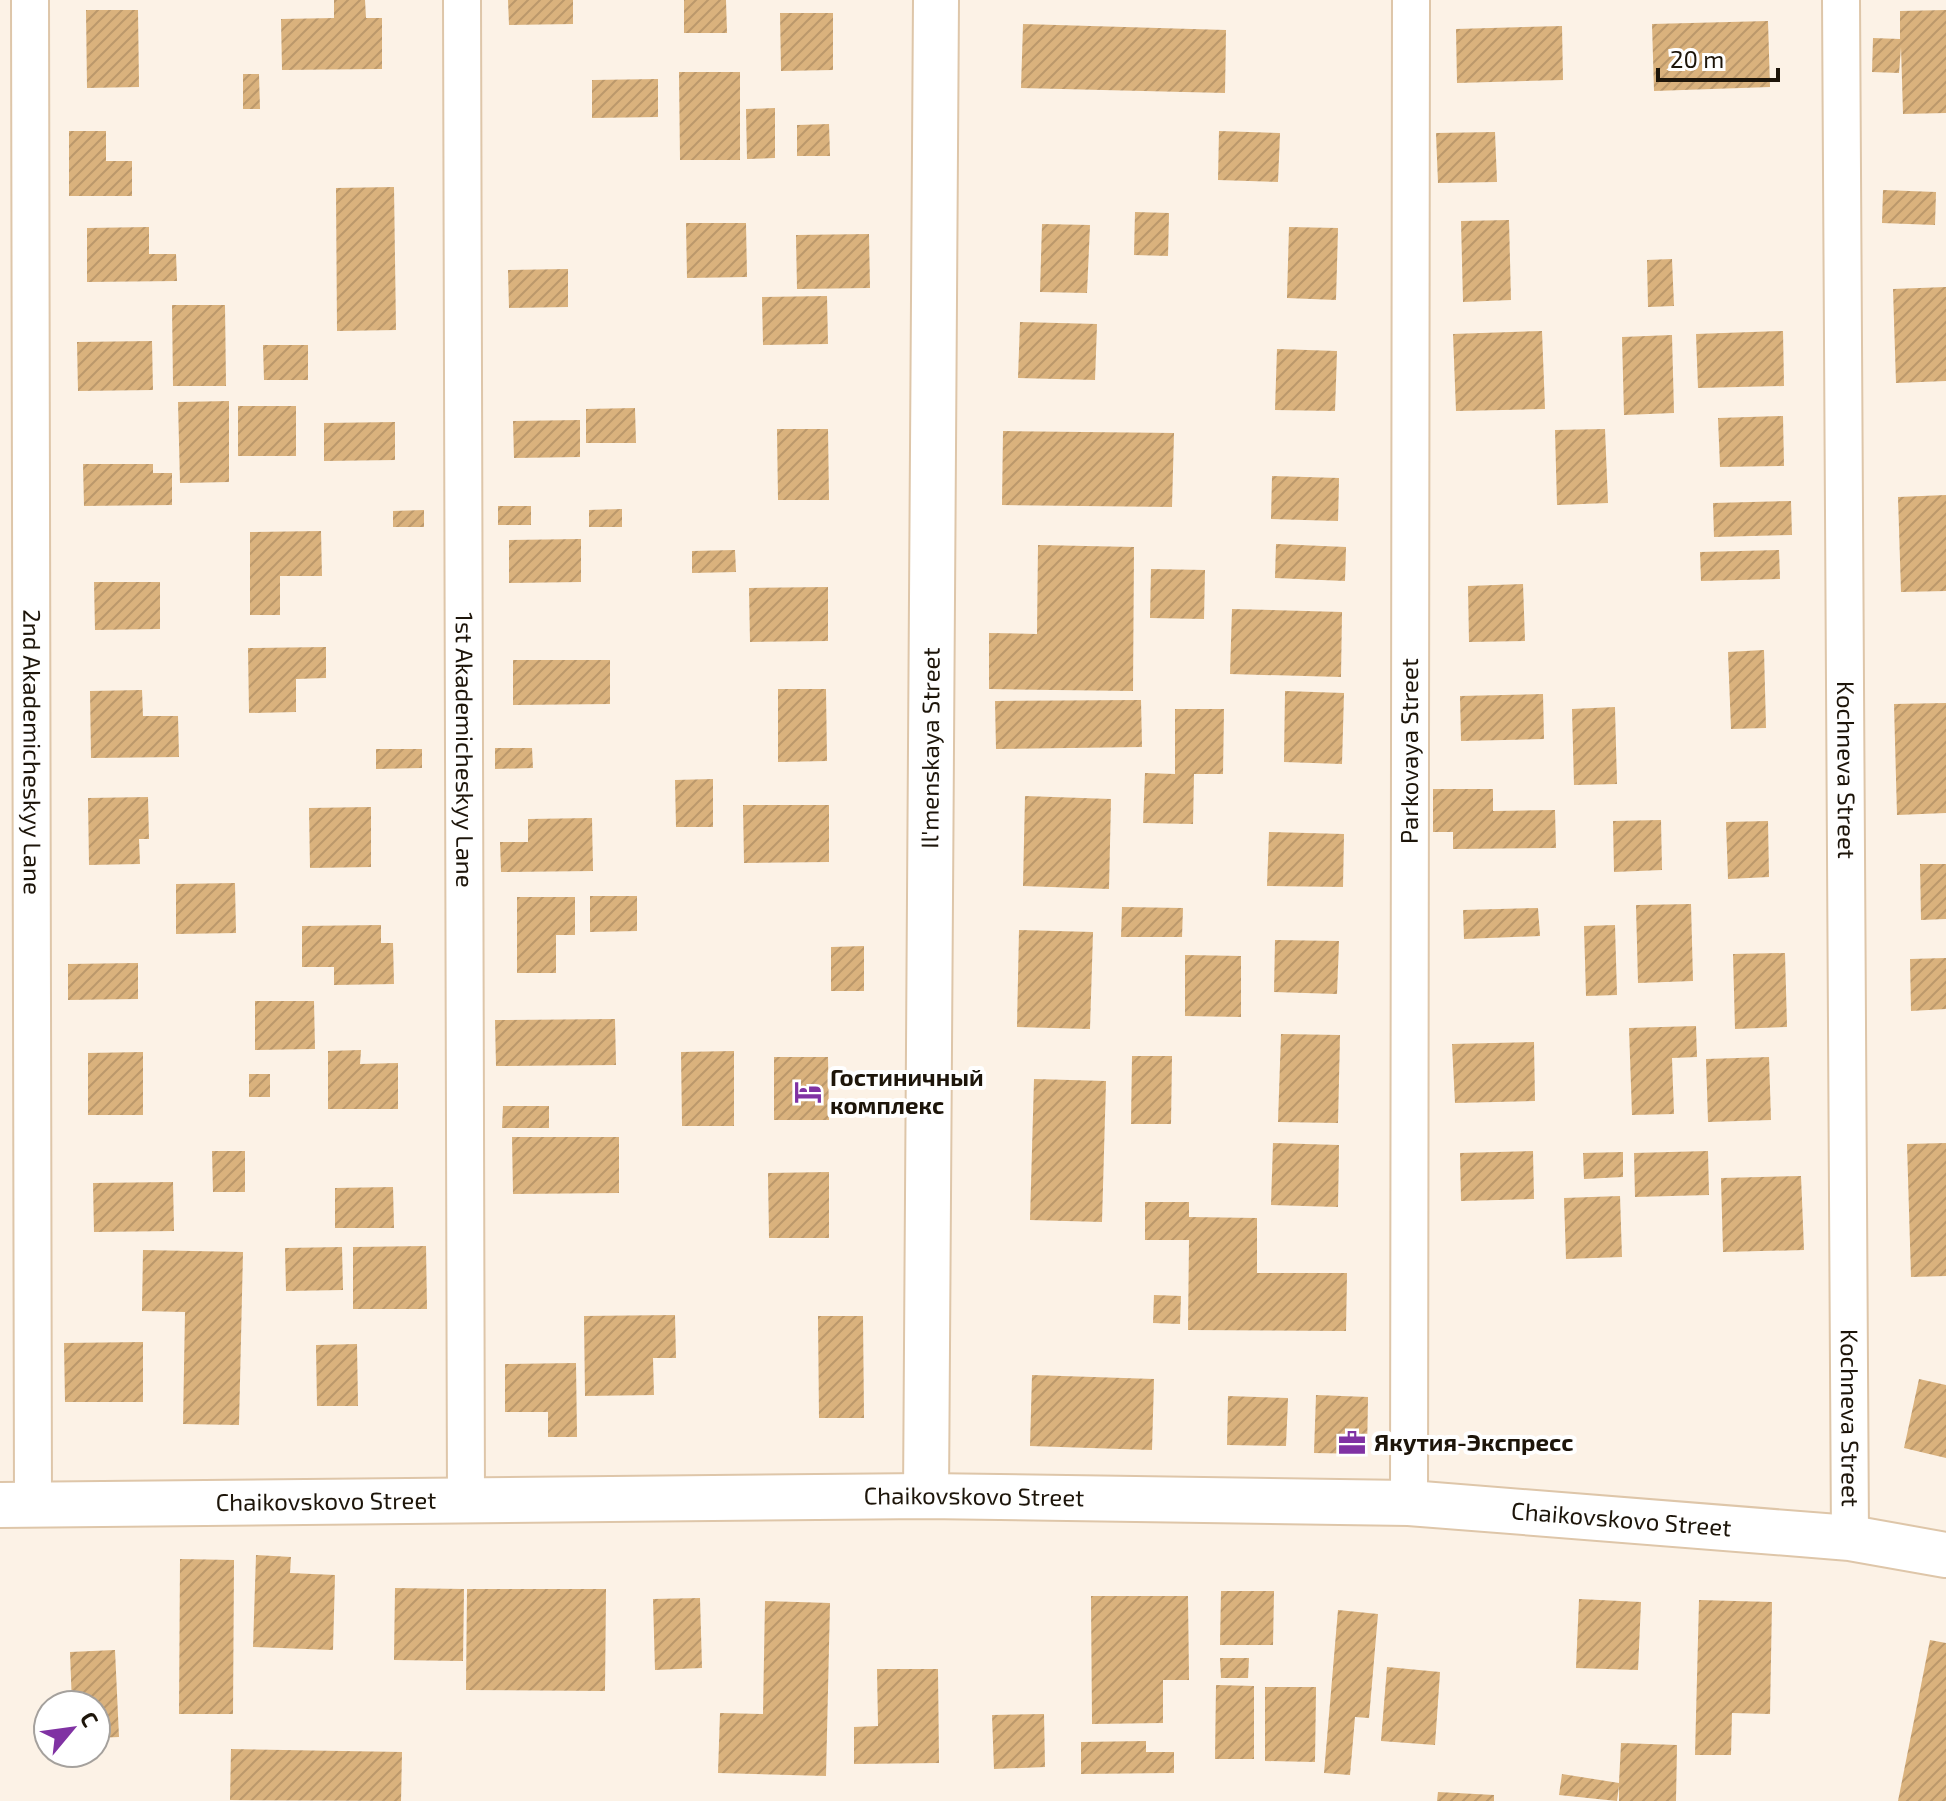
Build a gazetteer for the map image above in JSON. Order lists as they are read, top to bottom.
{
  "streets": {
    "main road": ["Il'menskaya Street", "Chaikovskovo Street"],
    "street": [
      "1st Akademicheskyy Lane",
      "Parkovaya Street",
      "2nd Akademicheskyy Lane",
      "Kochneva Street"
    ]
  },
  "crossings": [
    ["Il'menskaya Street", "Chaikovskovo Street"],
    ["1st Akademicheskyy Lane", "Chaikovskovo Street"],
    ["Parkovaya Street", "Chaikovskovo Street"],
    ["2nd Akademicheskyy Lane", "Chaikovskovo Street"],
    ["Kochneva Street", "Chaikovskovo Street"]
  ],
  "places": {
    "hotel": ["Гостиничный комплекс"],
    "office": ["Якутия-Экспресс"]
  },
  "scale_bar": "20 m",
  "north": "top right"
}
